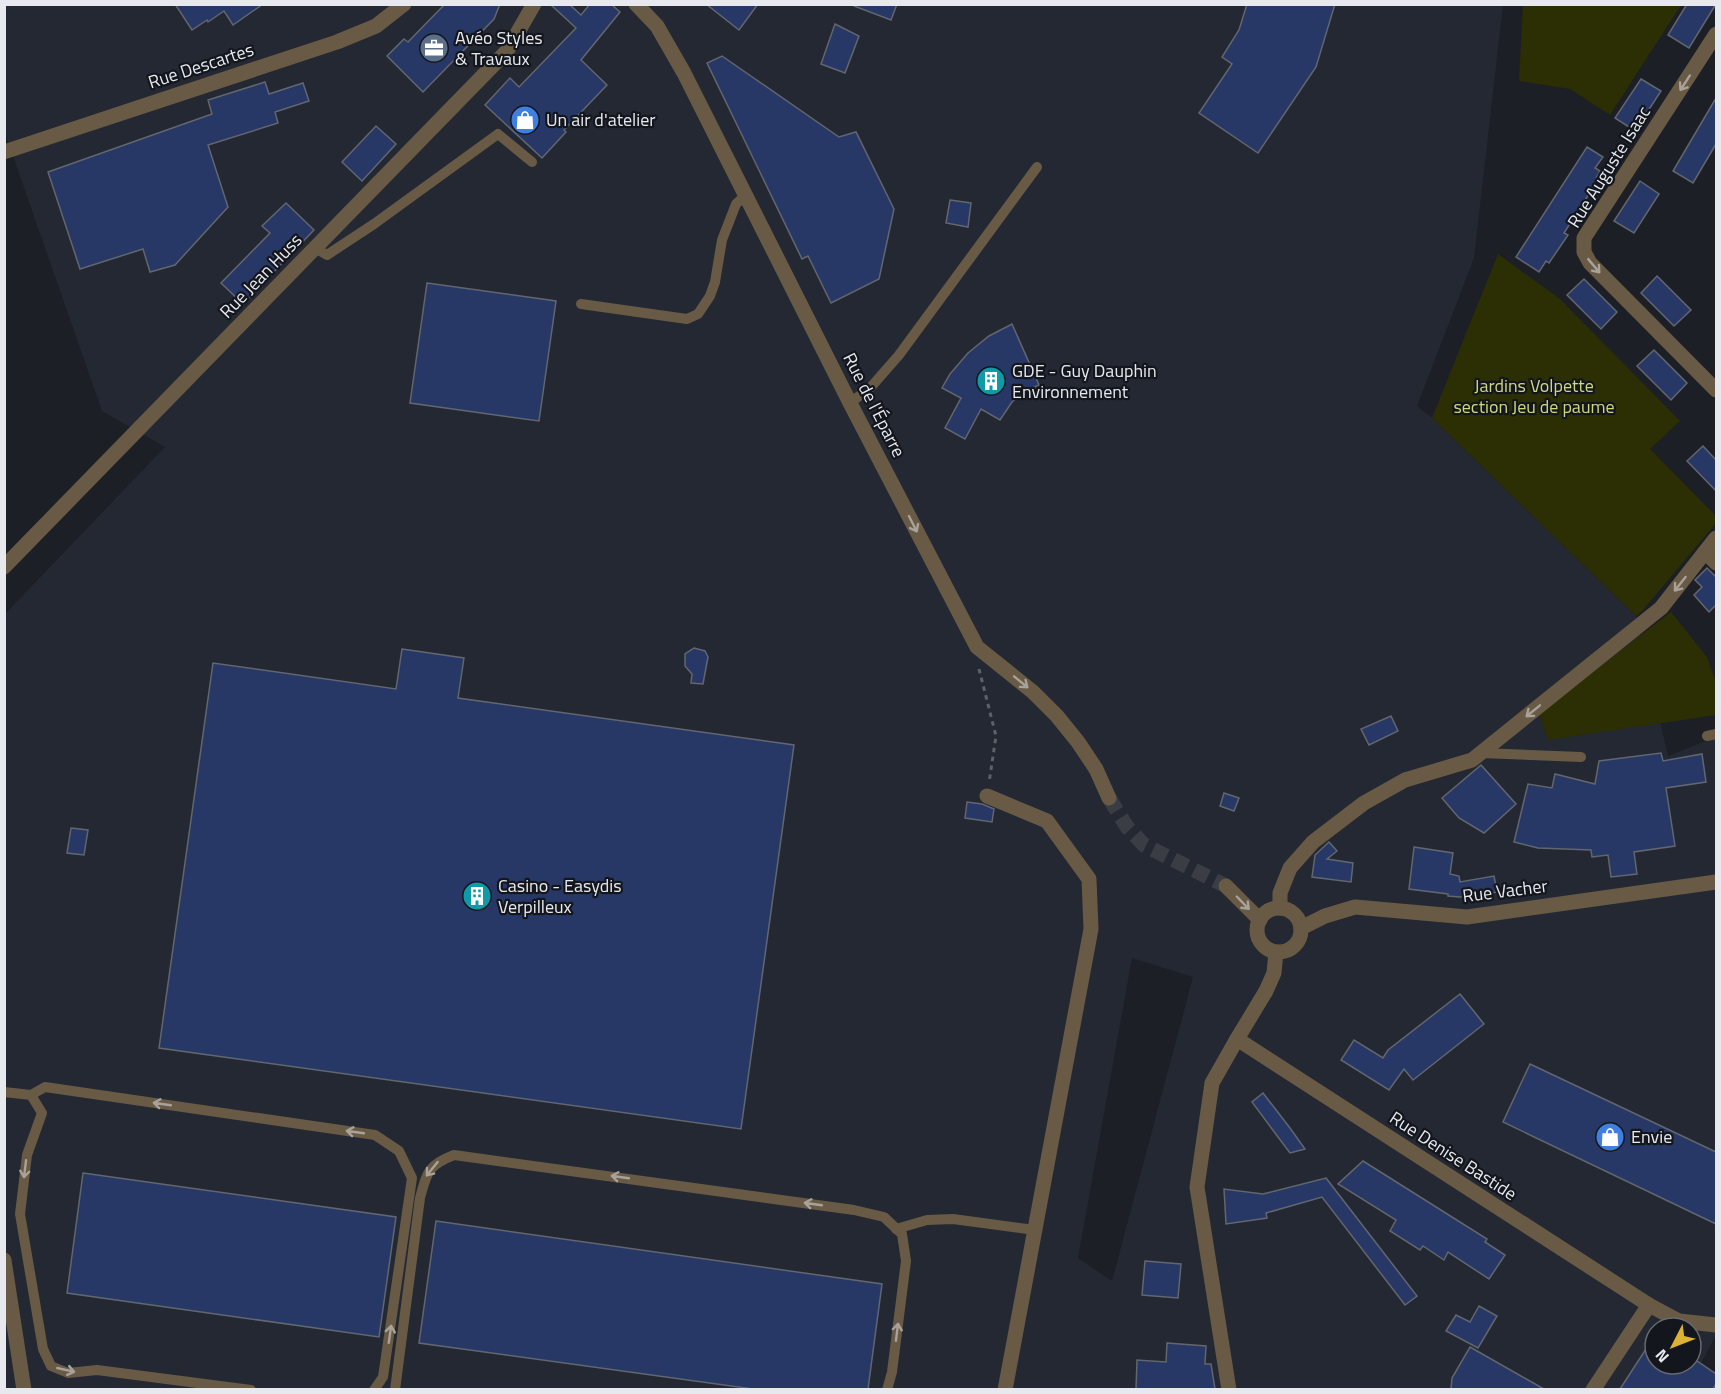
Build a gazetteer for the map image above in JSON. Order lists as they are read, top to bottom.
{
  "streets": {
    "street": [
      "Rue Descartes",
      "Rue Auguste Isaac",
      "Rue Jean Huss",
      "Rue de l'Éparre",
      "Rue Vacher",
      "Rue Denise Bastide"
    ]
  },
  "one_way": ["Rue de l'Éparre"],
  "parks": ["Jardins Volpette section Jeu de paume"],
  "places": {
    "office": ["Avéo Styles & Travaux"],
    "shop": ["Un air d'atelier", "Envie"],
    "building": ["GDE - Guy Dauphin Environnement", "Casino - Easydis Verpilleux"]
  },
  "north": "bottom left"
}
